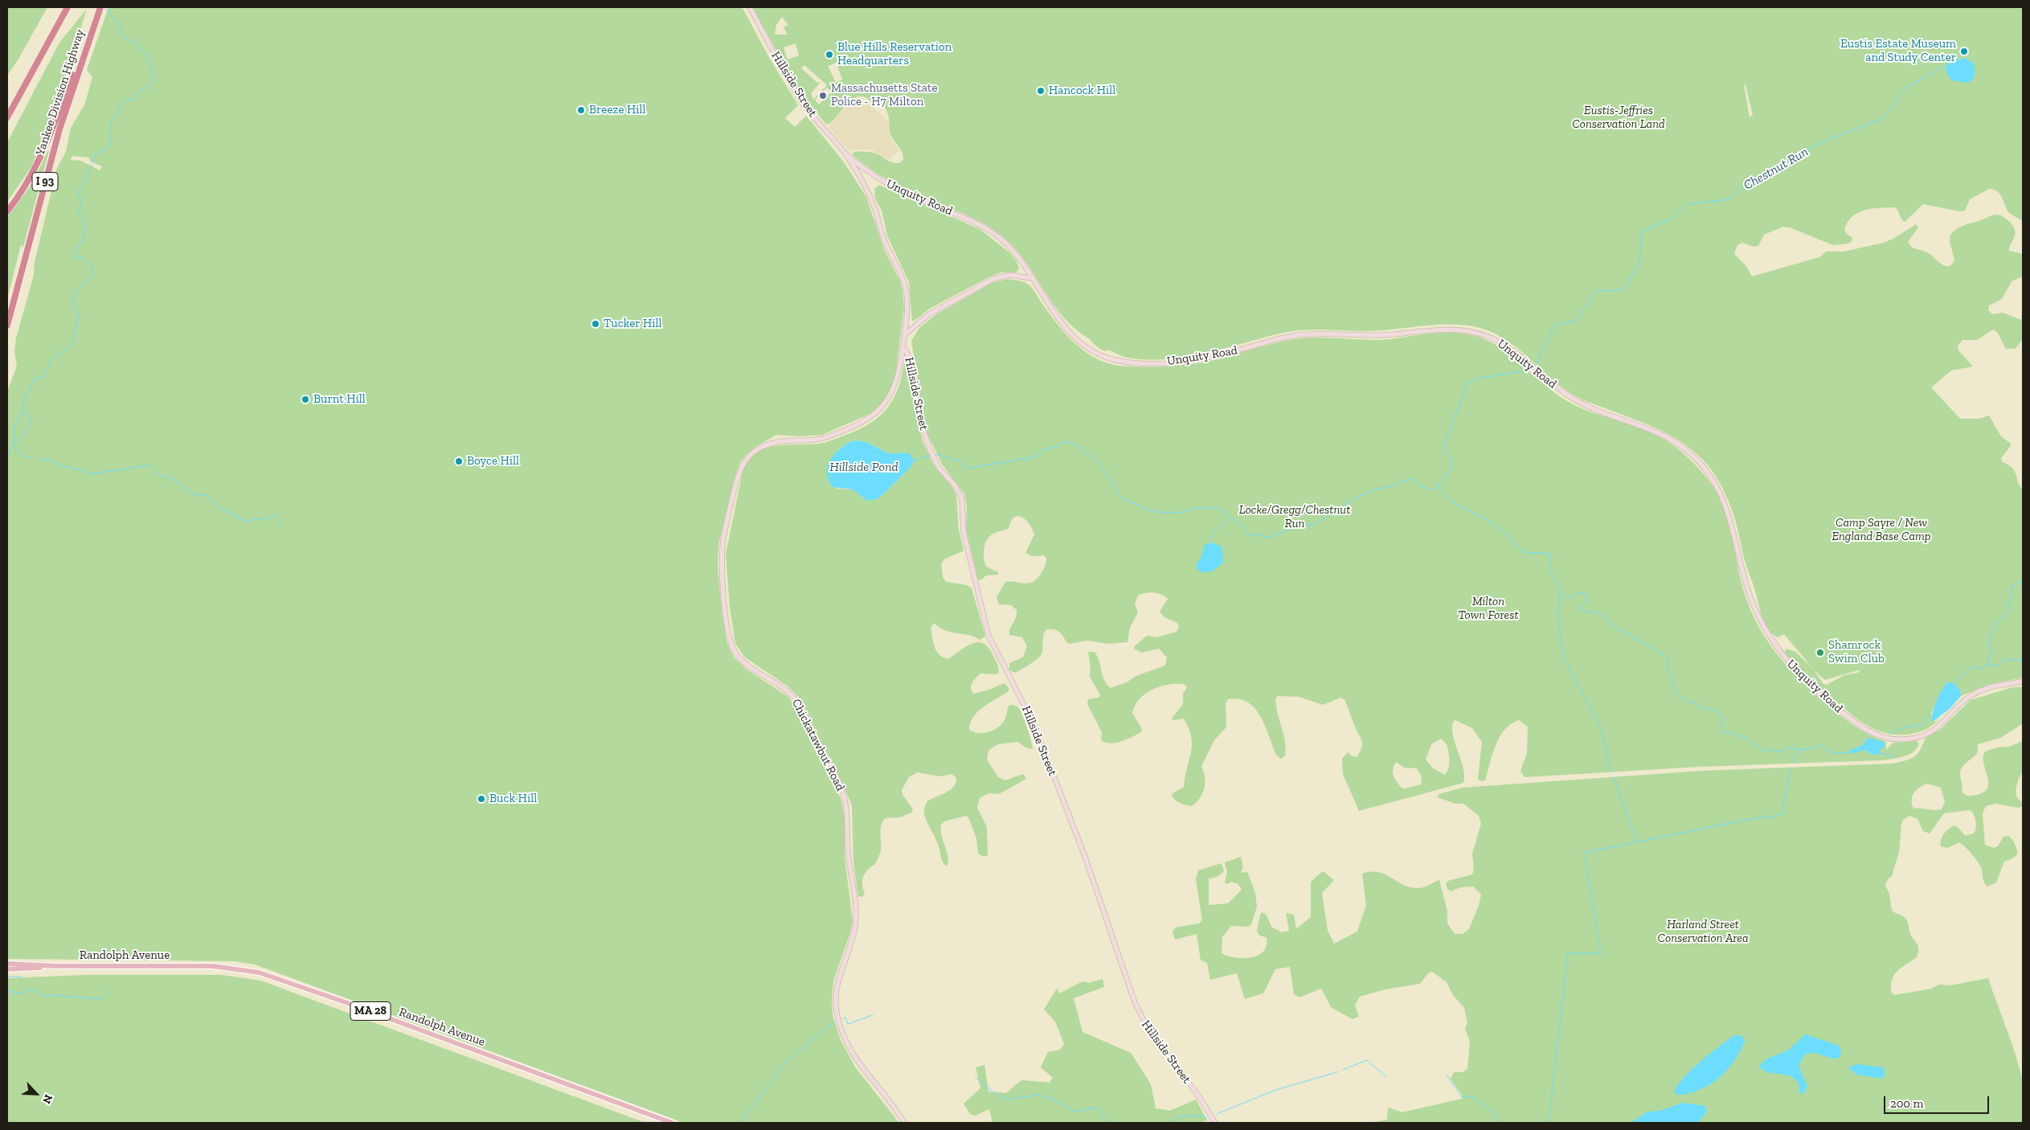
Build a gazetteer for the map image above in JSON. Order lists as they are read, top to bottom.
{
  "streets": {
    "highway": ["Yankee Division Highway", "I 93"],
    "main road": [
      "Hillside Street",
      "Unquity Road",
      "Chickatawbut Road",
      "Randolph Avenue",
      "MA 28"
    ]
  },
  "crossings": [
    ["Hillside Street", "Unquity Road"],
    ["Hillside Street", "Chickatawbut Road"]
  ],
  "water": ["Chestnut Run", "Hillside Pond"],
  "parks": [
    "Eustis-Jeffries Conservation Land",
    "Locke/Gregg/Chestnut Run",
    "Camp Sayre / New England Base Camp",
    "Milton Town Forest",
    "Harland Street Conservation Area"
  ],
  "places": [
    "Eustis Estate Museum and Study Center",
    "Blue Hills Reservation Headquarters",
    "Hancock Hill",
    "Massachusetts State Police - H7 Milton",
    "Breeze Hill",
    "Tucker Hill",
    "Burnt Hill",
    "Boyce Hill",
    "Shamrock Swim Club",
    "Buck Hill"
  ],
  "scale_bar": "200 m",
  "north": "bottom right"
}
